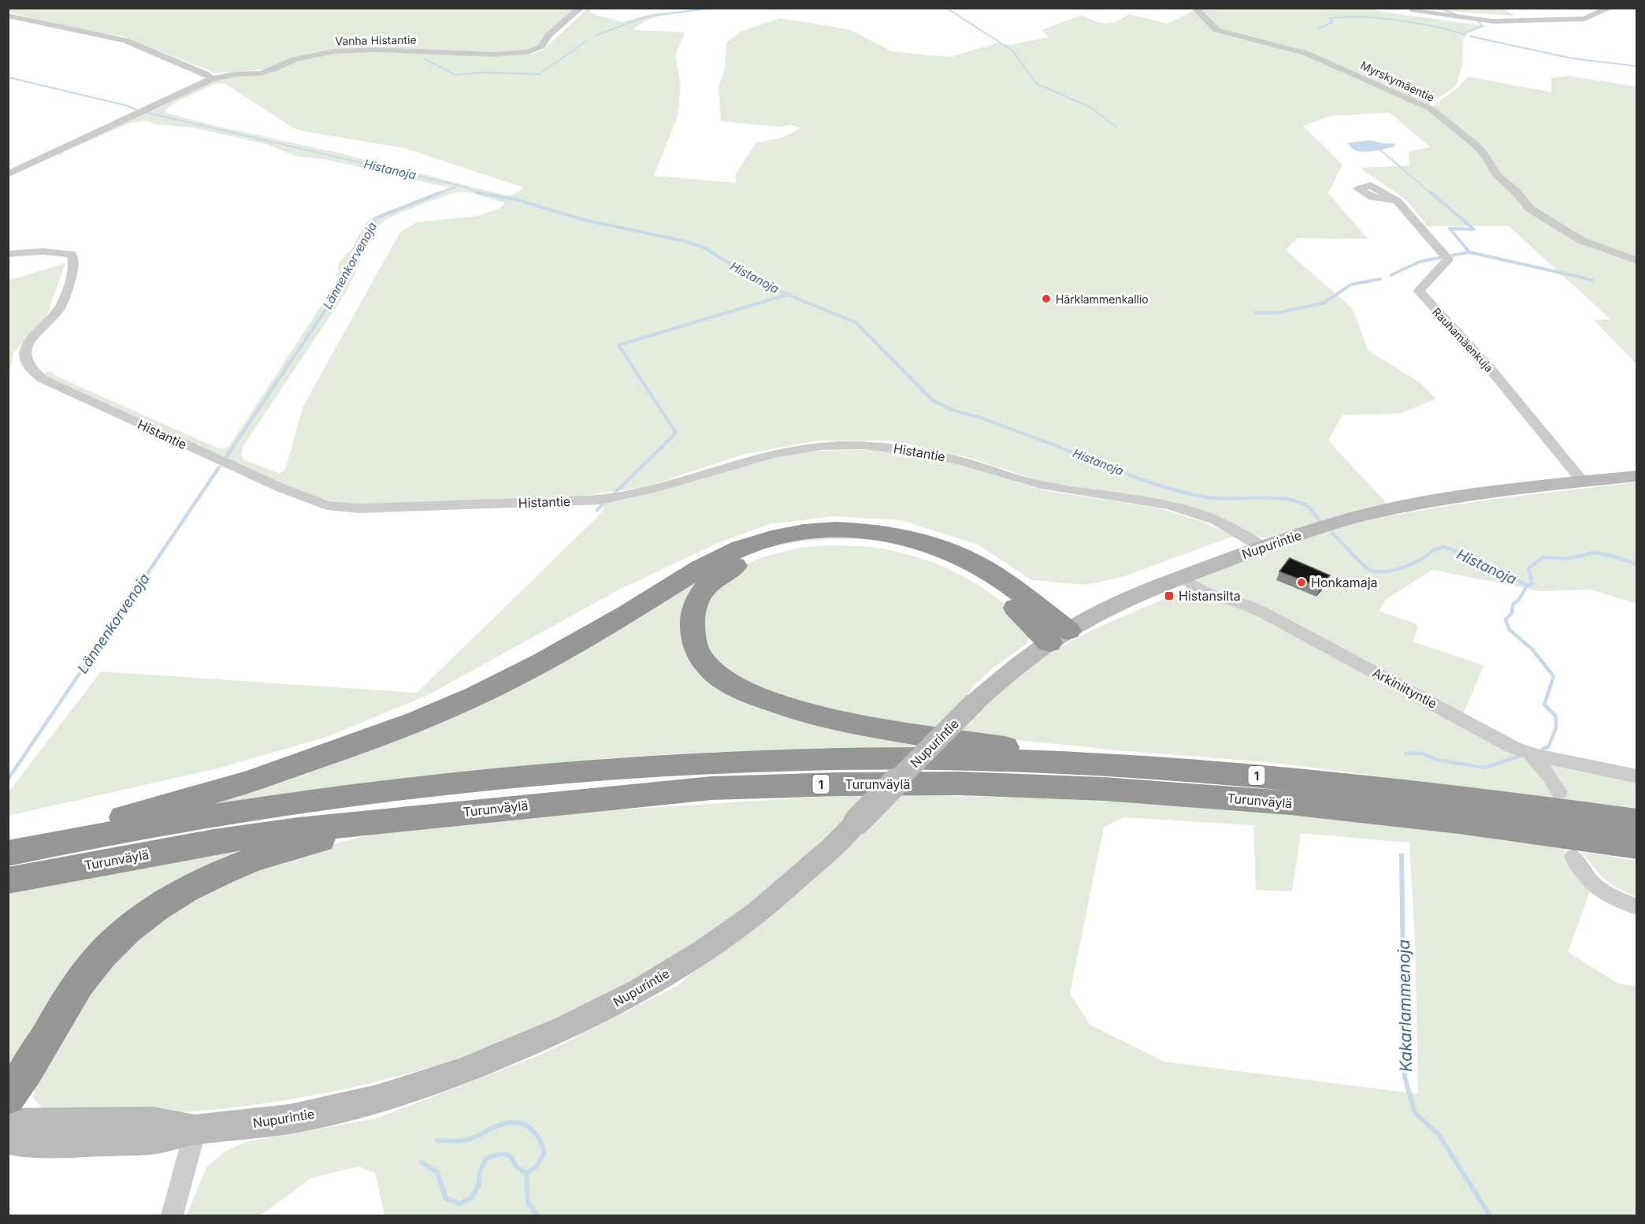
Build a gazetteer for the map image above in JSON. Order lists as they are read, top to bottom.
{
  "streets": {
    "highway": ["1", "Turunväylä"],
    "main road": ["Nupurintie"],
    "street": [
      "Vanha Histantie",
      "Myrskymäentie",
      "Rauhamäenkuja",
      "Histantie",
      "Arkiniityntie"
    ]
  },
  "crossings": [
    ["Rauhamäenkuja", "Nupurintie"],
    ["Histantie", "Nupurintie"],
    ["Nupurintie", "Arkiniityntie"]
  ],
  "water": ["Histanoja", "Lännenkorvenoja", "Kakarlammenoja"],
  "places": {
    "other": ["Härklammenkallio", "Honkamaja"],
    "transit": ["Histansilta"]
  }
}
